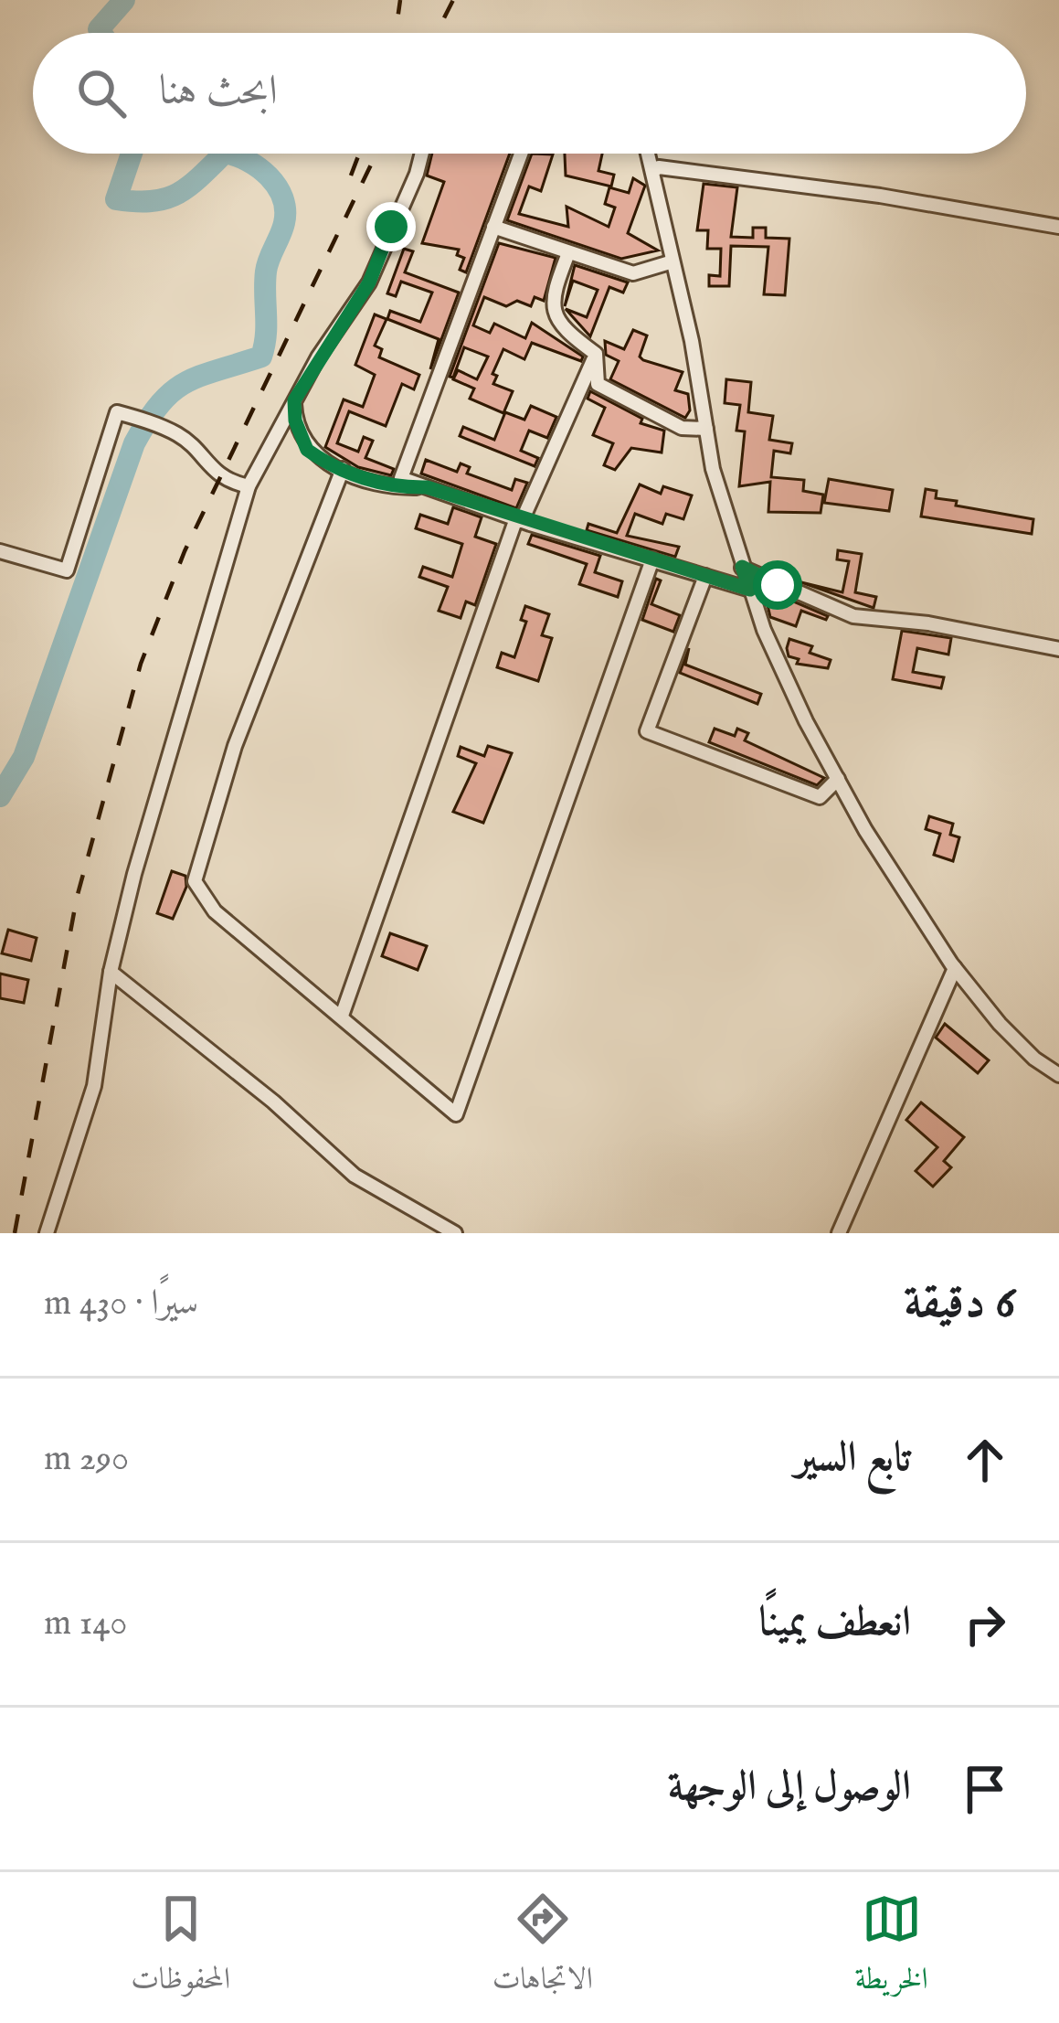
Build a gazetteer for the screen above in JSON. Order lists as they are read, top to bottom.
{
  "page": {
    "search": "ابحث هنا",
    "heading": ["6 دقيقة", "سيرًا · 430 m"],
    "list": [
      ["تابع السير", "290 m"],
      ["انعطف يمينًا", "140 m"],
      "الوصول إلى الوجهة"
    ],
    "nav": ["الخريطة", "الاتجاهات", "المحفوظات"]
  }
}
